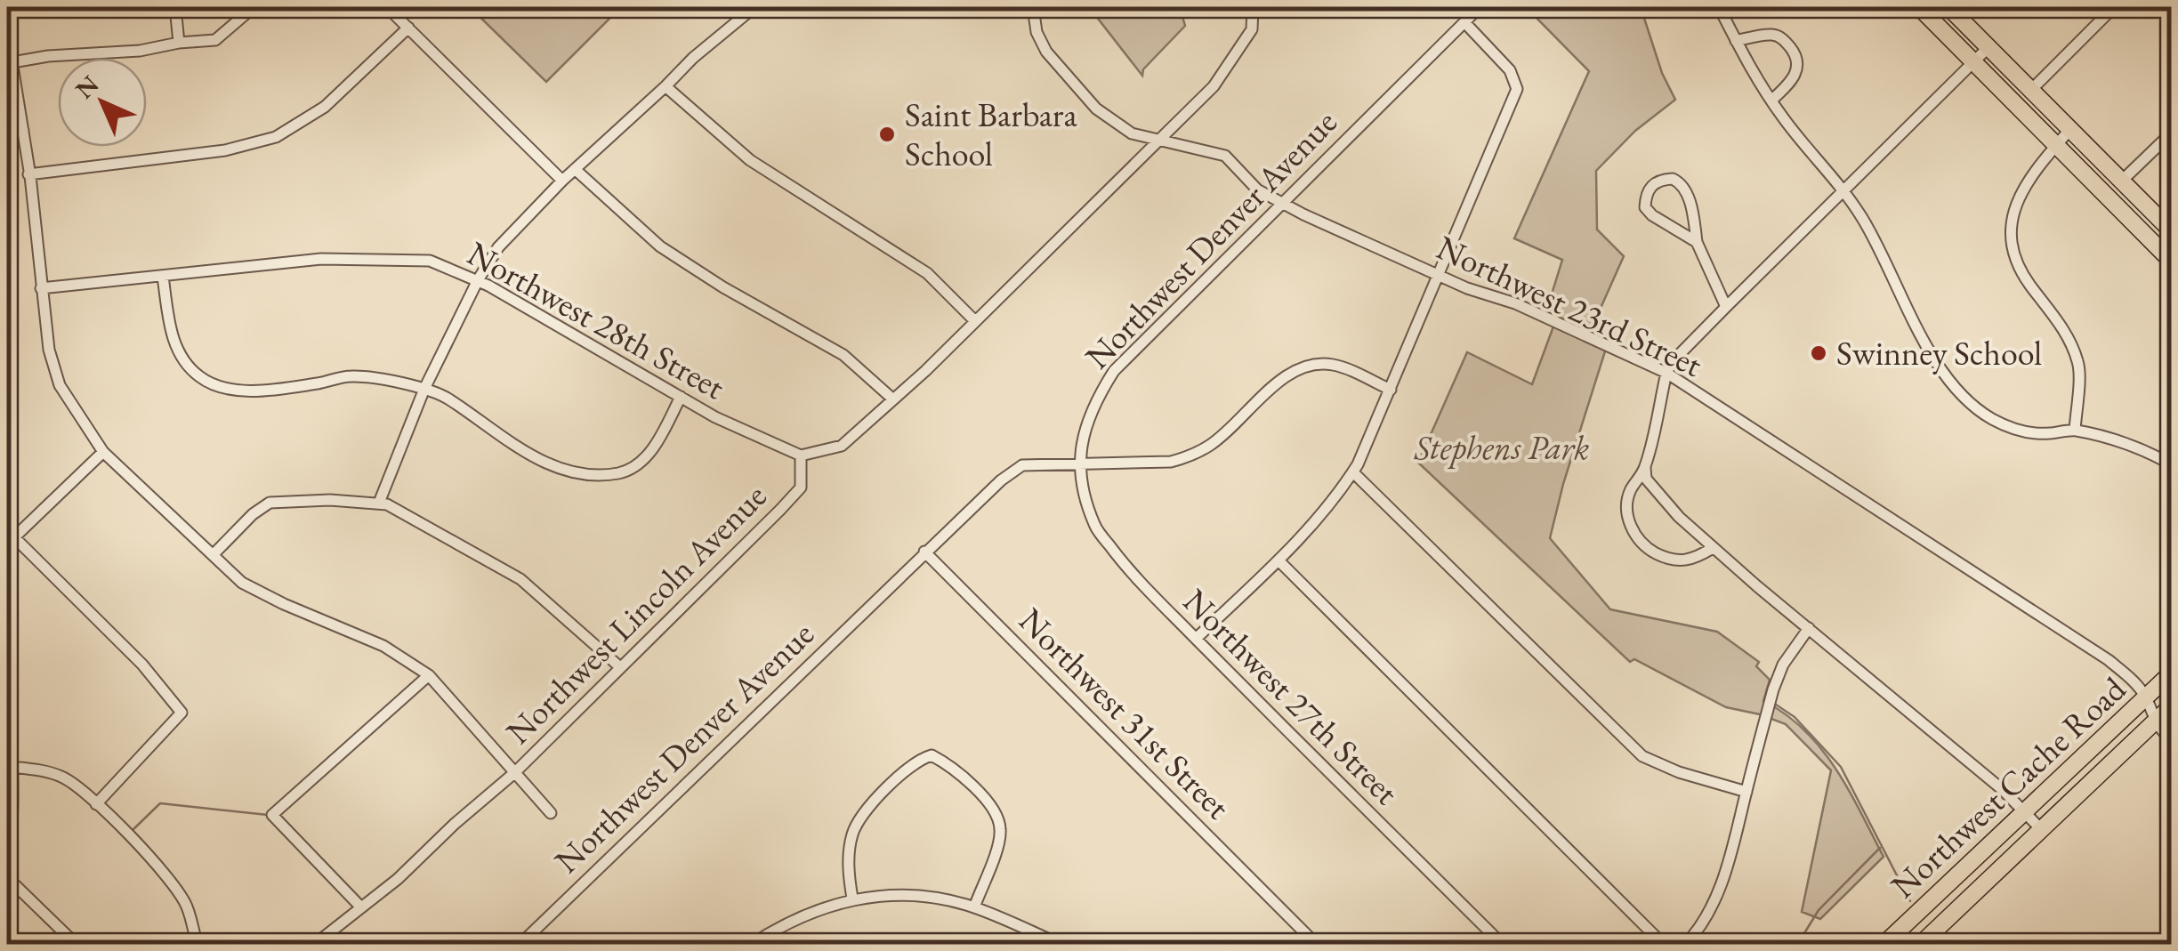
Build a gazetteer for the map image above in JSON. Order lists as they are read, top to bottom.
{
  "streets": {
    "main road": ["Northwest Cache Road"],
    "street": [
      "Northwest Denver Avenue",
      "Northwest 23rd Street",
      "Northwest 28th Street",
      "Northwest Lincoln Avenue",
      "Northwest 27th Street",
      "Northwest 31st Street"
    ]
  },
  "crossings": [
    ["Northwest Denver Avenue", "Northwest 23rd Street"],
    ["Northwest Denver Avenue", "Northwest 27th Street"],
    ["Northwest Denver Avenue", "Northwest 31st Street"],
    ["Northwest 23rd Street", "Northwest Cache Road"],
    ["Northwest 28th Street", "Northwest Lincoln Avenue"]
  ],
  "parks": ["Stephens Park"],
  "places": ["Saint Barbara School", "Swinney School"],
  "north": "top left"
}
